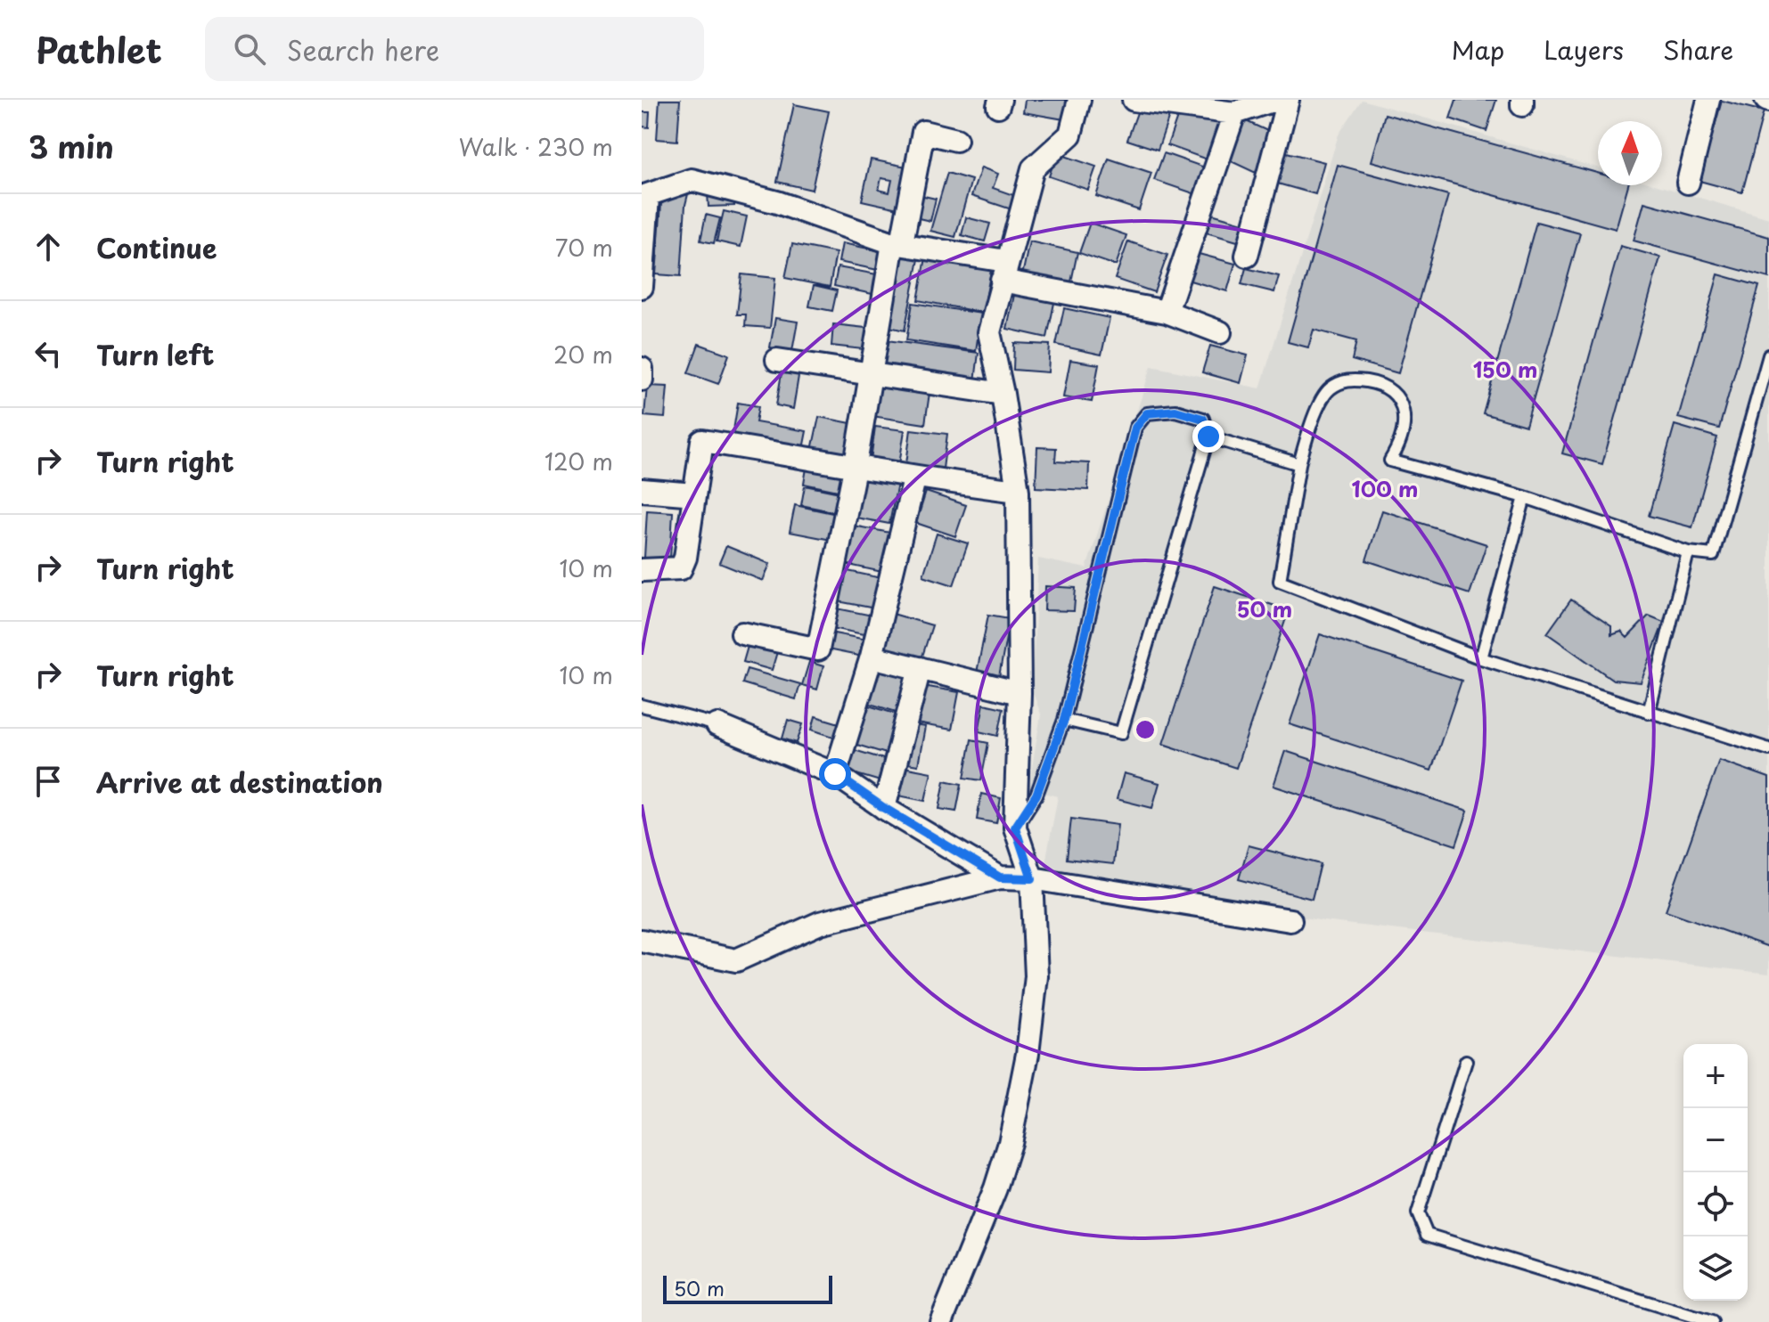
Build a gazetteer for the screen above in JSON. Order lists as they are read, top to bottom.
{
  "scale_bar": "50 m",
  "north": "top",
  "page": {
    "header": "Pathlet",
    "search": "Search here",
    "nav": ["Map", "Layers", "Share"],
    "heading": ["3 min", "Walk · 230 m"],
    "list": [
      ["Continue", "70 m"],
      ["Turn left", "20 m"],
      ["Turn right", "120 m"],
      ["Turn right", "10 m"],
      ["Turn right", "10 m"],
      "Arrive at destination"
    ],
    "map_buttons": ["+", "−"],
    "scale": "50 m"
  },
  "rings": ["150 m", "100 m", "50 m"]
}
